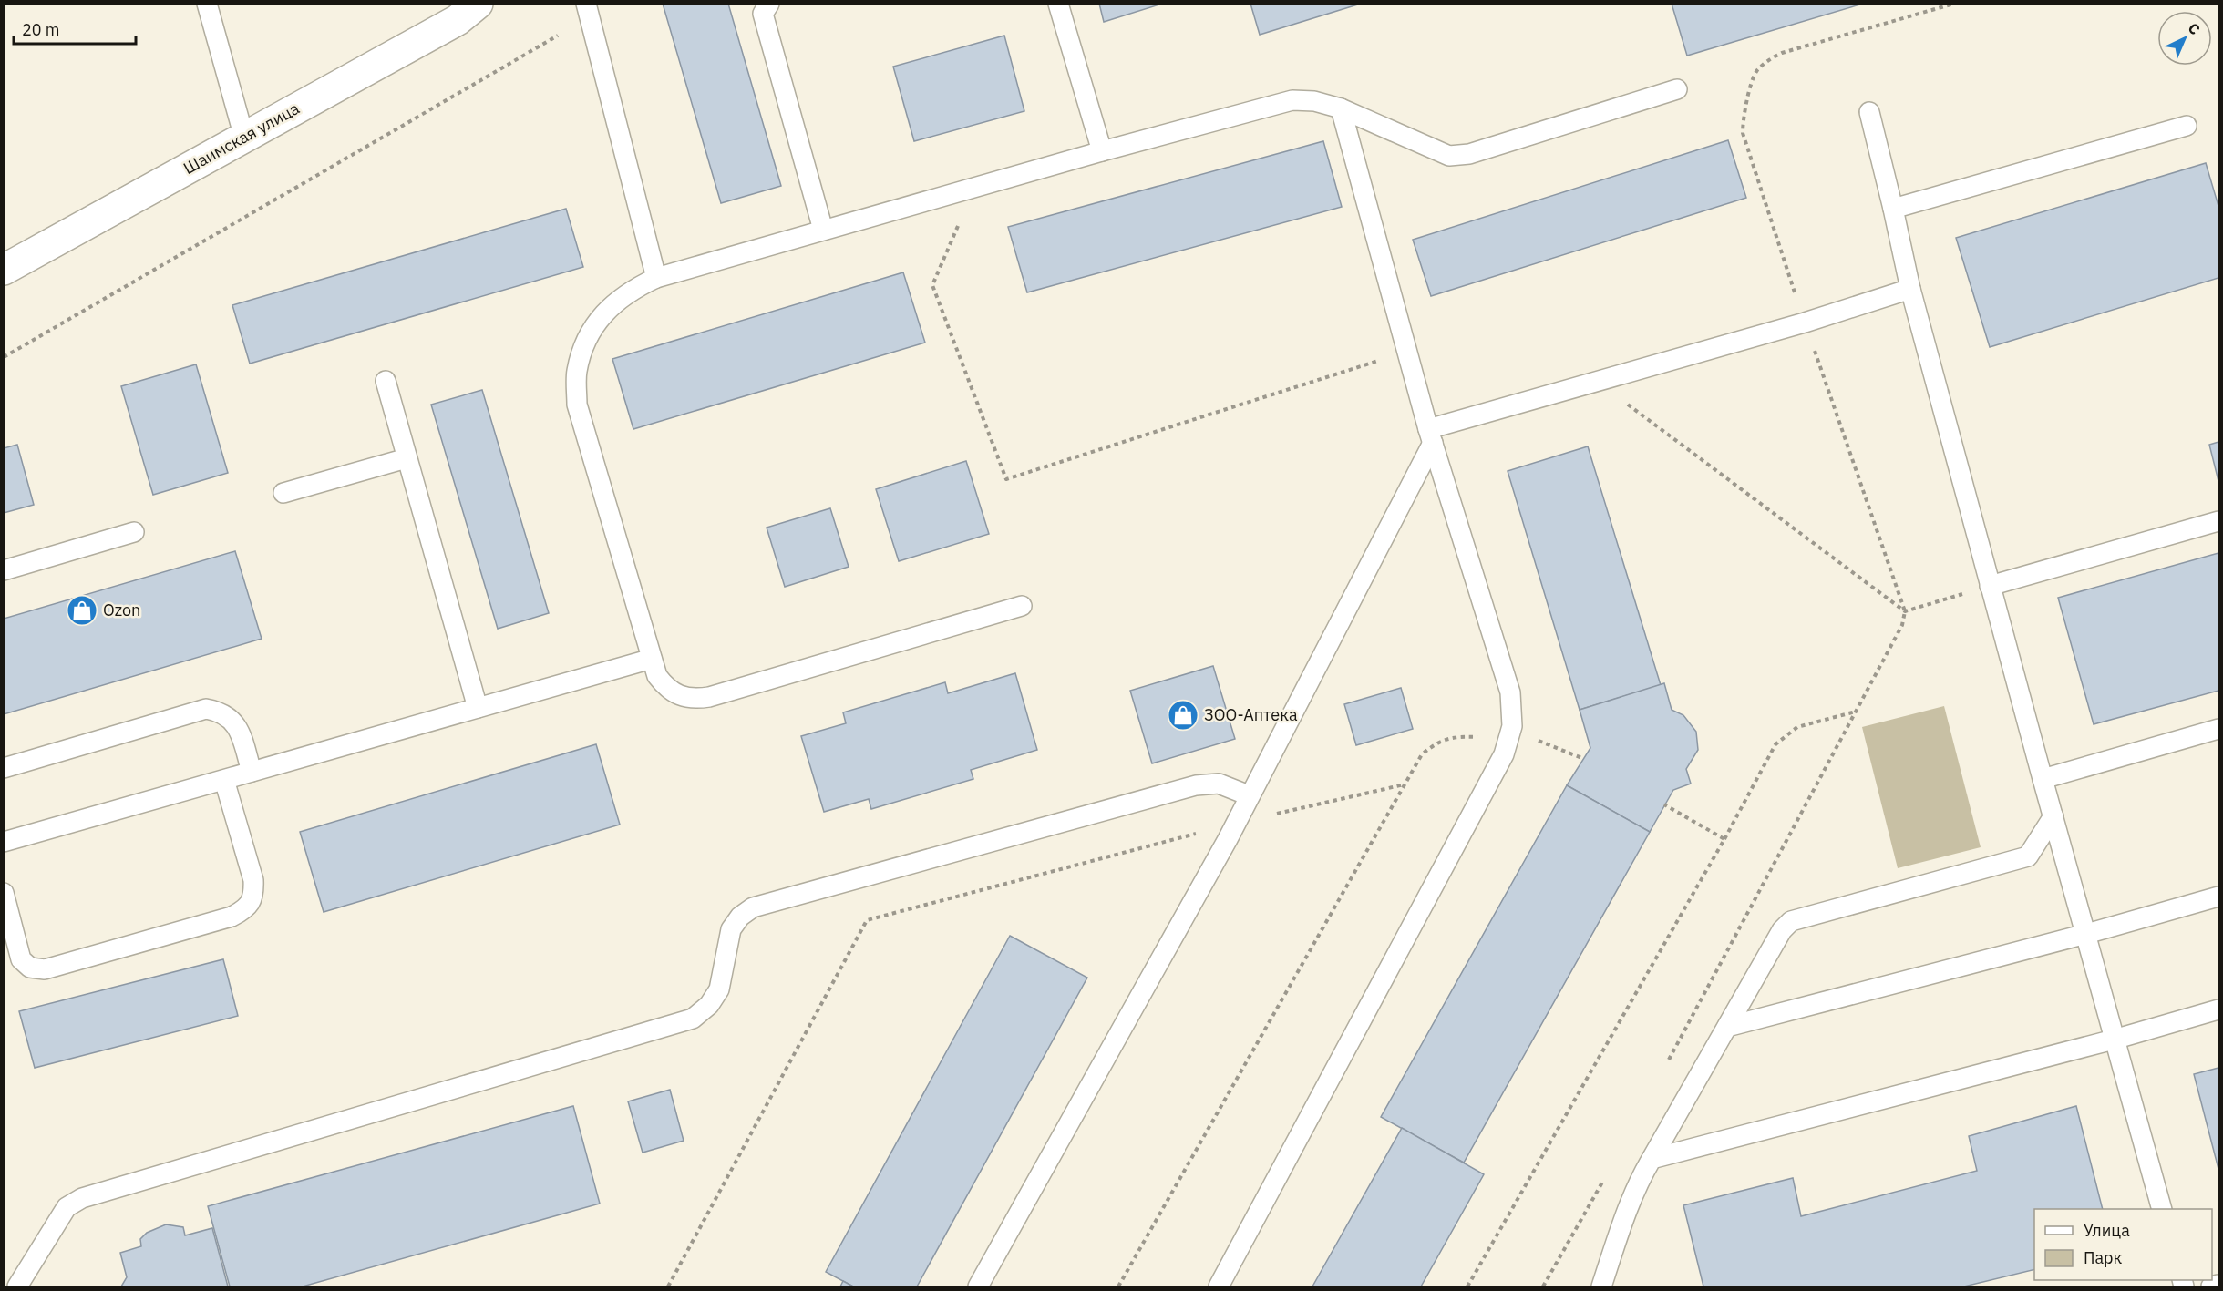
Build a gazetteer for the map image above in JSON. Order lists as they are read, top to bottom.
{
  "streets": {
    "main road": ["Шаимская улица"]
  },
  "places": {
    "shop": ["Ozon", "ЗОО-Аптека"]
  },
  "legend": ["Улица", "Парк"],
  "scale_bar": "20 m",
  "north": "top right"
}
